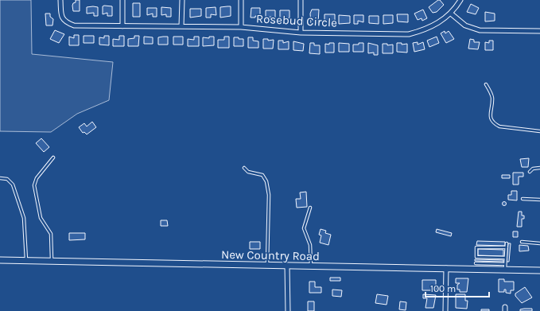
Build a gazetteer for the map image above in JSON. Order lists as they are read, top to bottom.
{
  "streets": {
    "street": ["Rosebud Circle", "New Country Road"]
  },
  "scale_bar": "100 m"
}
